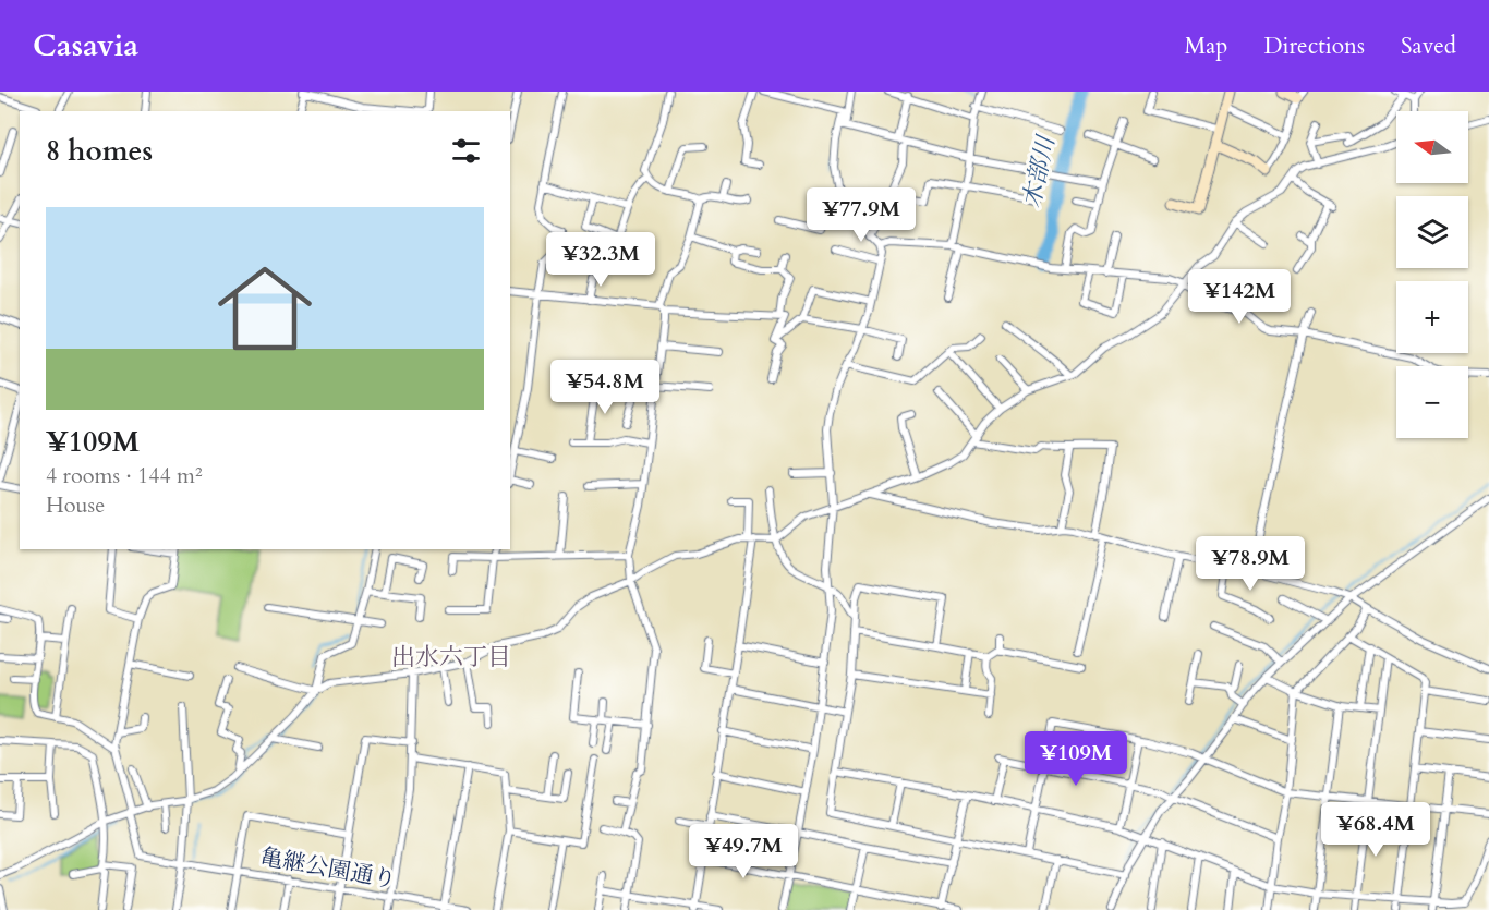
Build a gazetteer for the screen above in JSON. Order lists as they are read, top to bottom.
{
  "streets": {
    "street": ["亀継公園通り"]
  },
  "districts": ["出水六丁目"],
  "water": ["木部川"],
  "north": "left",
  "page": {
    "header": "Casavia",
    "nav": ["Map", "Directions", "Saved"],
    "map_buttons": ["+", "−"],
    "heading": "8 homes",
    "price": [
      "¥77.9M",
      "¥32.3M",
      "¥142M",
      "¥54.8M",
      "¥78.9M",
      "¥109M",
      "¥68.4M",
      "¥49.7M"
    ],
    "list": [
      {
        "name": "¥109M",
        "note": "4 rooms · 144 m² · House"
      }
    ]
  }
}
